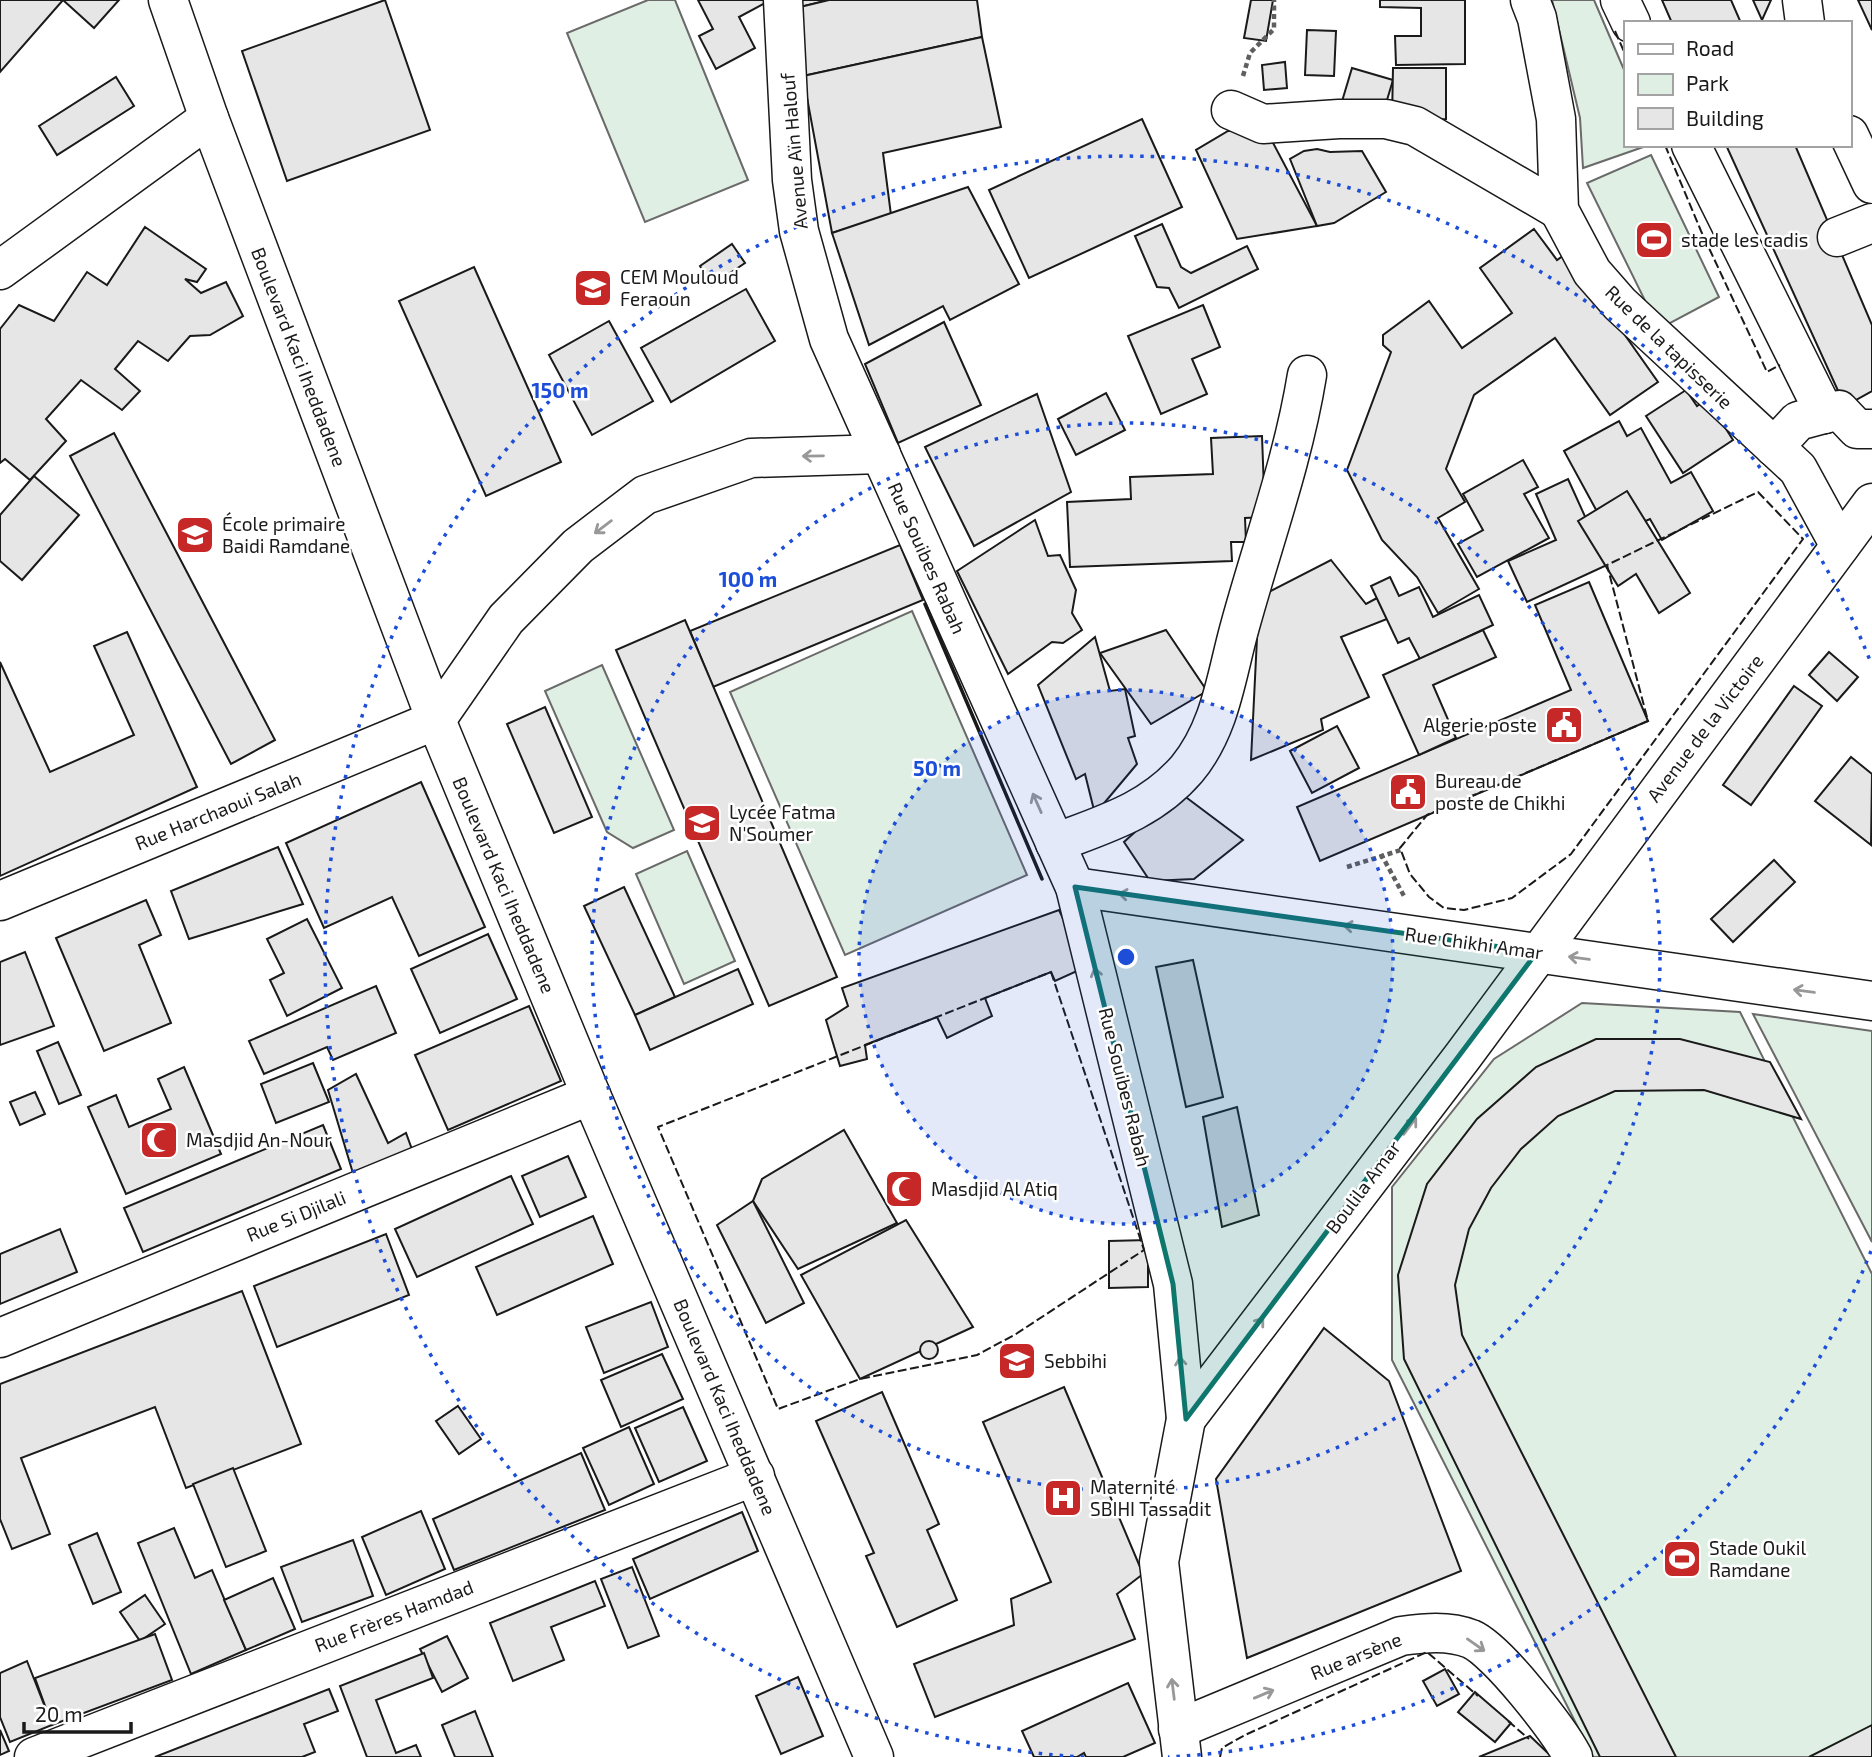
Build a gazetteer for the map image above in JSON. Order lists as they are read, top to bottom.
{
  "streets": {
    "street": [
      "Avenue Aïn Halouf",
      "Rue de la tapisserie",
      "Boulevard Kaci Iheddadene",
      "Rue Souibes Rabah",
      "Avenue de la Victoire",
      "Rue Harchaoui Salah",
      "Rue Chikhi Amar",
      "Boulila Amar",
      "Rue Si Djilali",
      "Rue Frères Hamdad",
      "Rue arsène"
    ]
  },
  "crossings": [
    ["Avenue Aïn Halouf", "Rue Souibes Rabah"],
    ["Rue de la tapisserie", "Avenue de la Victoire"],
    ["Boulevard Kaci Iheddadene", "Rue Harchaoui Salah"],
    ["Boulevard Kaci Iheddadene", "Rue Si Djilali"],
    ["Boulevard Kaci Iheddadene", "Rue Frères Hamdad"],
    ["Rue Souibes Rabah", "Rue Chikhi Amar"],
    ["Rue Souibes Rabah", "Boulila Amar"],
    ["Rue Souibes Rabah", "Rue arsène"],
    ["Avenue de la Victoire", "Rue Chikhi Amar"],
    ["Avenue de la Victoire", "Boulila Amar"],
    ["Rue Chikhi Amar", "Boulila Amar"]
  ],
  "one_way": [
    "Rue Souibes Rabah",
    "Rue Chikhi Amar",
    "Boulila Amar",
    "Rue arsène"
  ],
  "places": {
    "sports": ["stade les cadis", "Stade Oukil Ramdane"],
    "school or university": [
      "CEM Mouloud Feraoun",
      "École primaire Baidi Ramdane",
      "Lycée Fatma N'Soumer",
      "Sebbihi"
    ],
    "public building": ["Algerie poste", "Bureau de poste de Chikhi"],
    "mosque": ["Masdjid An-Nour", "Masdjid Al Atiq"],
    "hospital": ["Maternité SBIHI Tassadit"]
  },
  "legend": ["Road", "Park", "Building"],
  "scale_bar": "20 m",
  "rings": ["150 m", "100 m", "50 m"]
}
